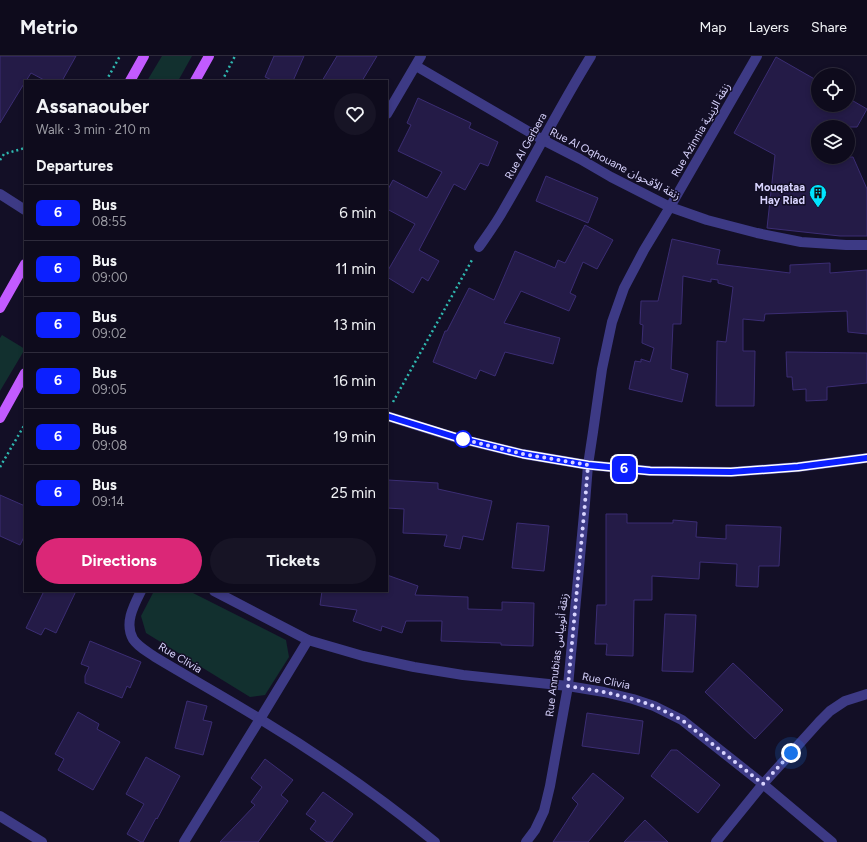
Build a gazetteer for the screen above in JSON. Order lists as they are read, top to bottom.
{
  "streets": {
    "street": [
      "Rue Azinnia زنقة الزينية",
      "Rue Al Gerbera",
      "Rue Al Oqhouane زنقة الأقحوان",
      "Rue Annubias زنقة أنوبياس",
      "Rue Clivia"
    ]
  },
  "crossings": [
    ["Rue Azinnia زنقة الزينية", "Rue Al Oqhouane زنقة الأقحوان"],
    ["Rue Azinnia زنقة الزينية", "Rue Annubias زنقة أنوبياس"],
    ["Rue Al Gerbera", "Rue Al Oqhouane زنقة الأقحوان"],
    ["Rue Annubias زنقة أنوبياس", "Rue Clivia"]
  ],
  "places": {
    "building": ["Mouqataa Hay Riad"]
  },
  "lines": ["bus line 6"],
  "page": {
    "header": "Metrio",
    "nav": ["Map", "Layers", "Share"],
    "on_map": "6",
    "heading": [
      ["Assanaouber", "Walk · 3 min · 210 m"],
      "Departures"
    ],
    "list": [
      {
        "mark": "6",
        "name": "Bus",
        "note": "08:55",
        "value": "6 min"
      },
      {
        "mark": "6",
        "name": "Bus",
        "note": "09:00",
        "value": "11 min"
      },
      {
        "mark": "6",
        "name": "Bus",
        "note": "09:02",
        "value": "13 min"
      },
      {
        "mark": "6",
        "name": "Bus",
        "note": "09:05",
        "value": "16 min"
      },
      {
        "mark": "6",
        "name": "Bus",
        "note": "09:08",
        "value": "19 min"
      },
      {
        "mark": "6",
        "name": "Bus",
        "note": "09:14",
        "value": "25 min"
      }
    ],
    "buttons": ["Directions", "Tickets"]
  }
}
